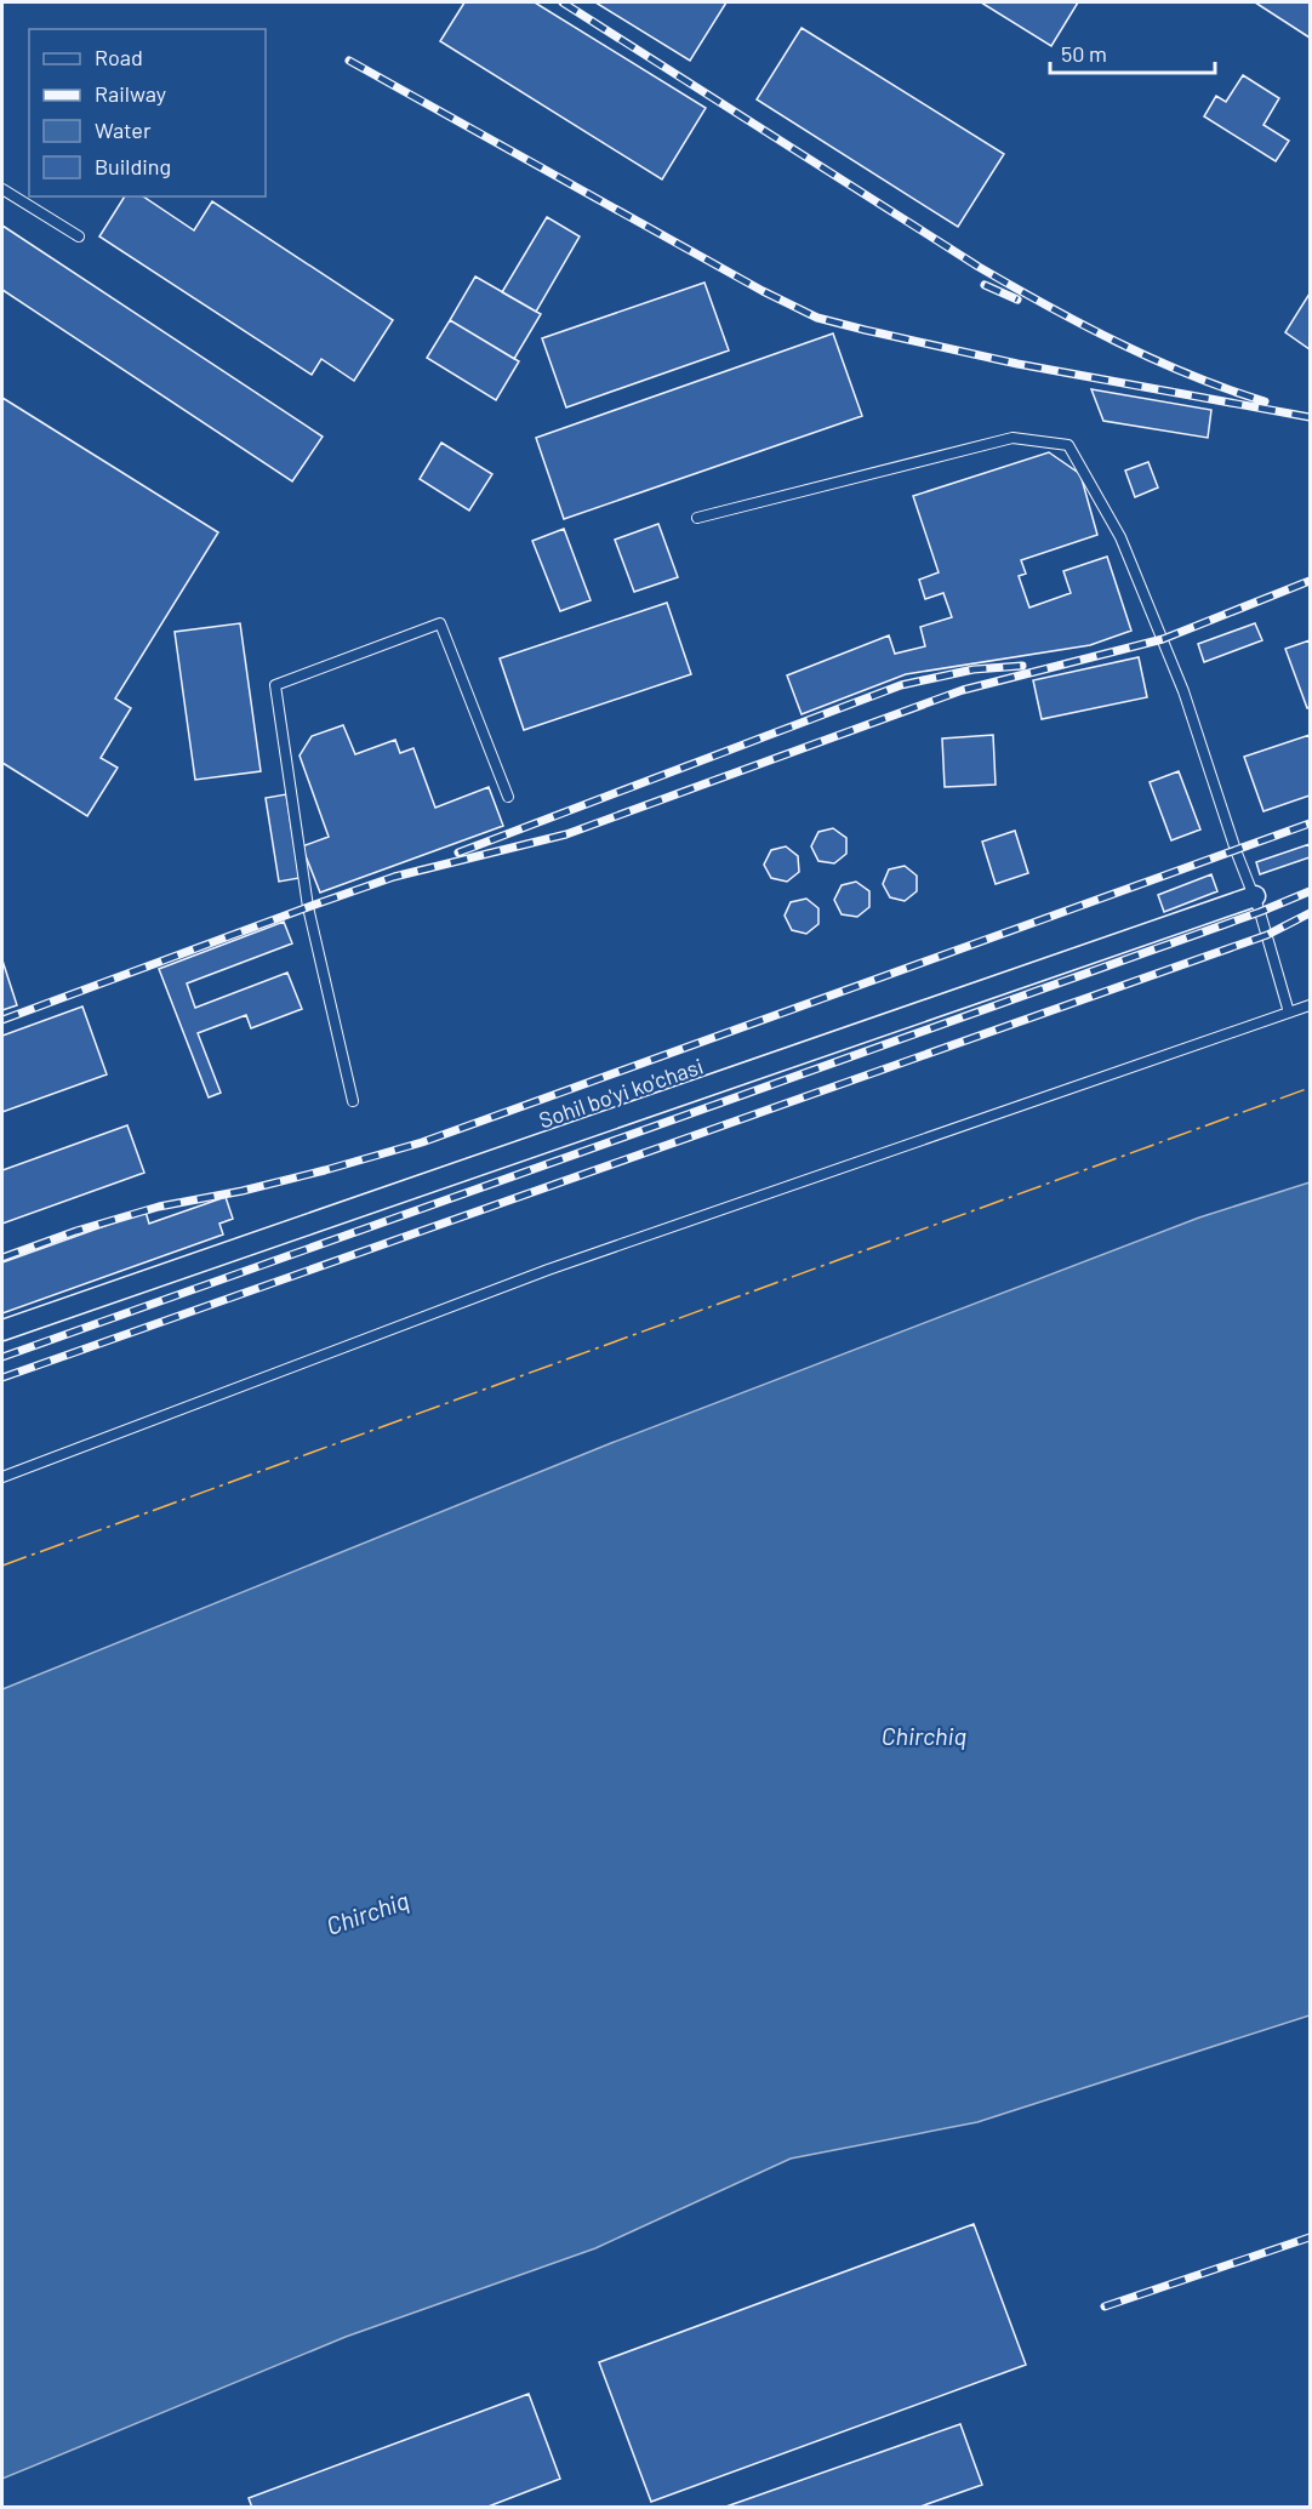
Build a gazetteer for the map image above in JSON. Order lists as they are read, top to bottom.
{
  "streets": {
    "street": ["Sohil bo'yi ko'chasi"]
  },
  "water": ["Chirchiq"],
  "legend": [
    "Road",
    "Railway",
    "Water",
    "Building"
  ],
  "scale_bar": "50 m"
}
